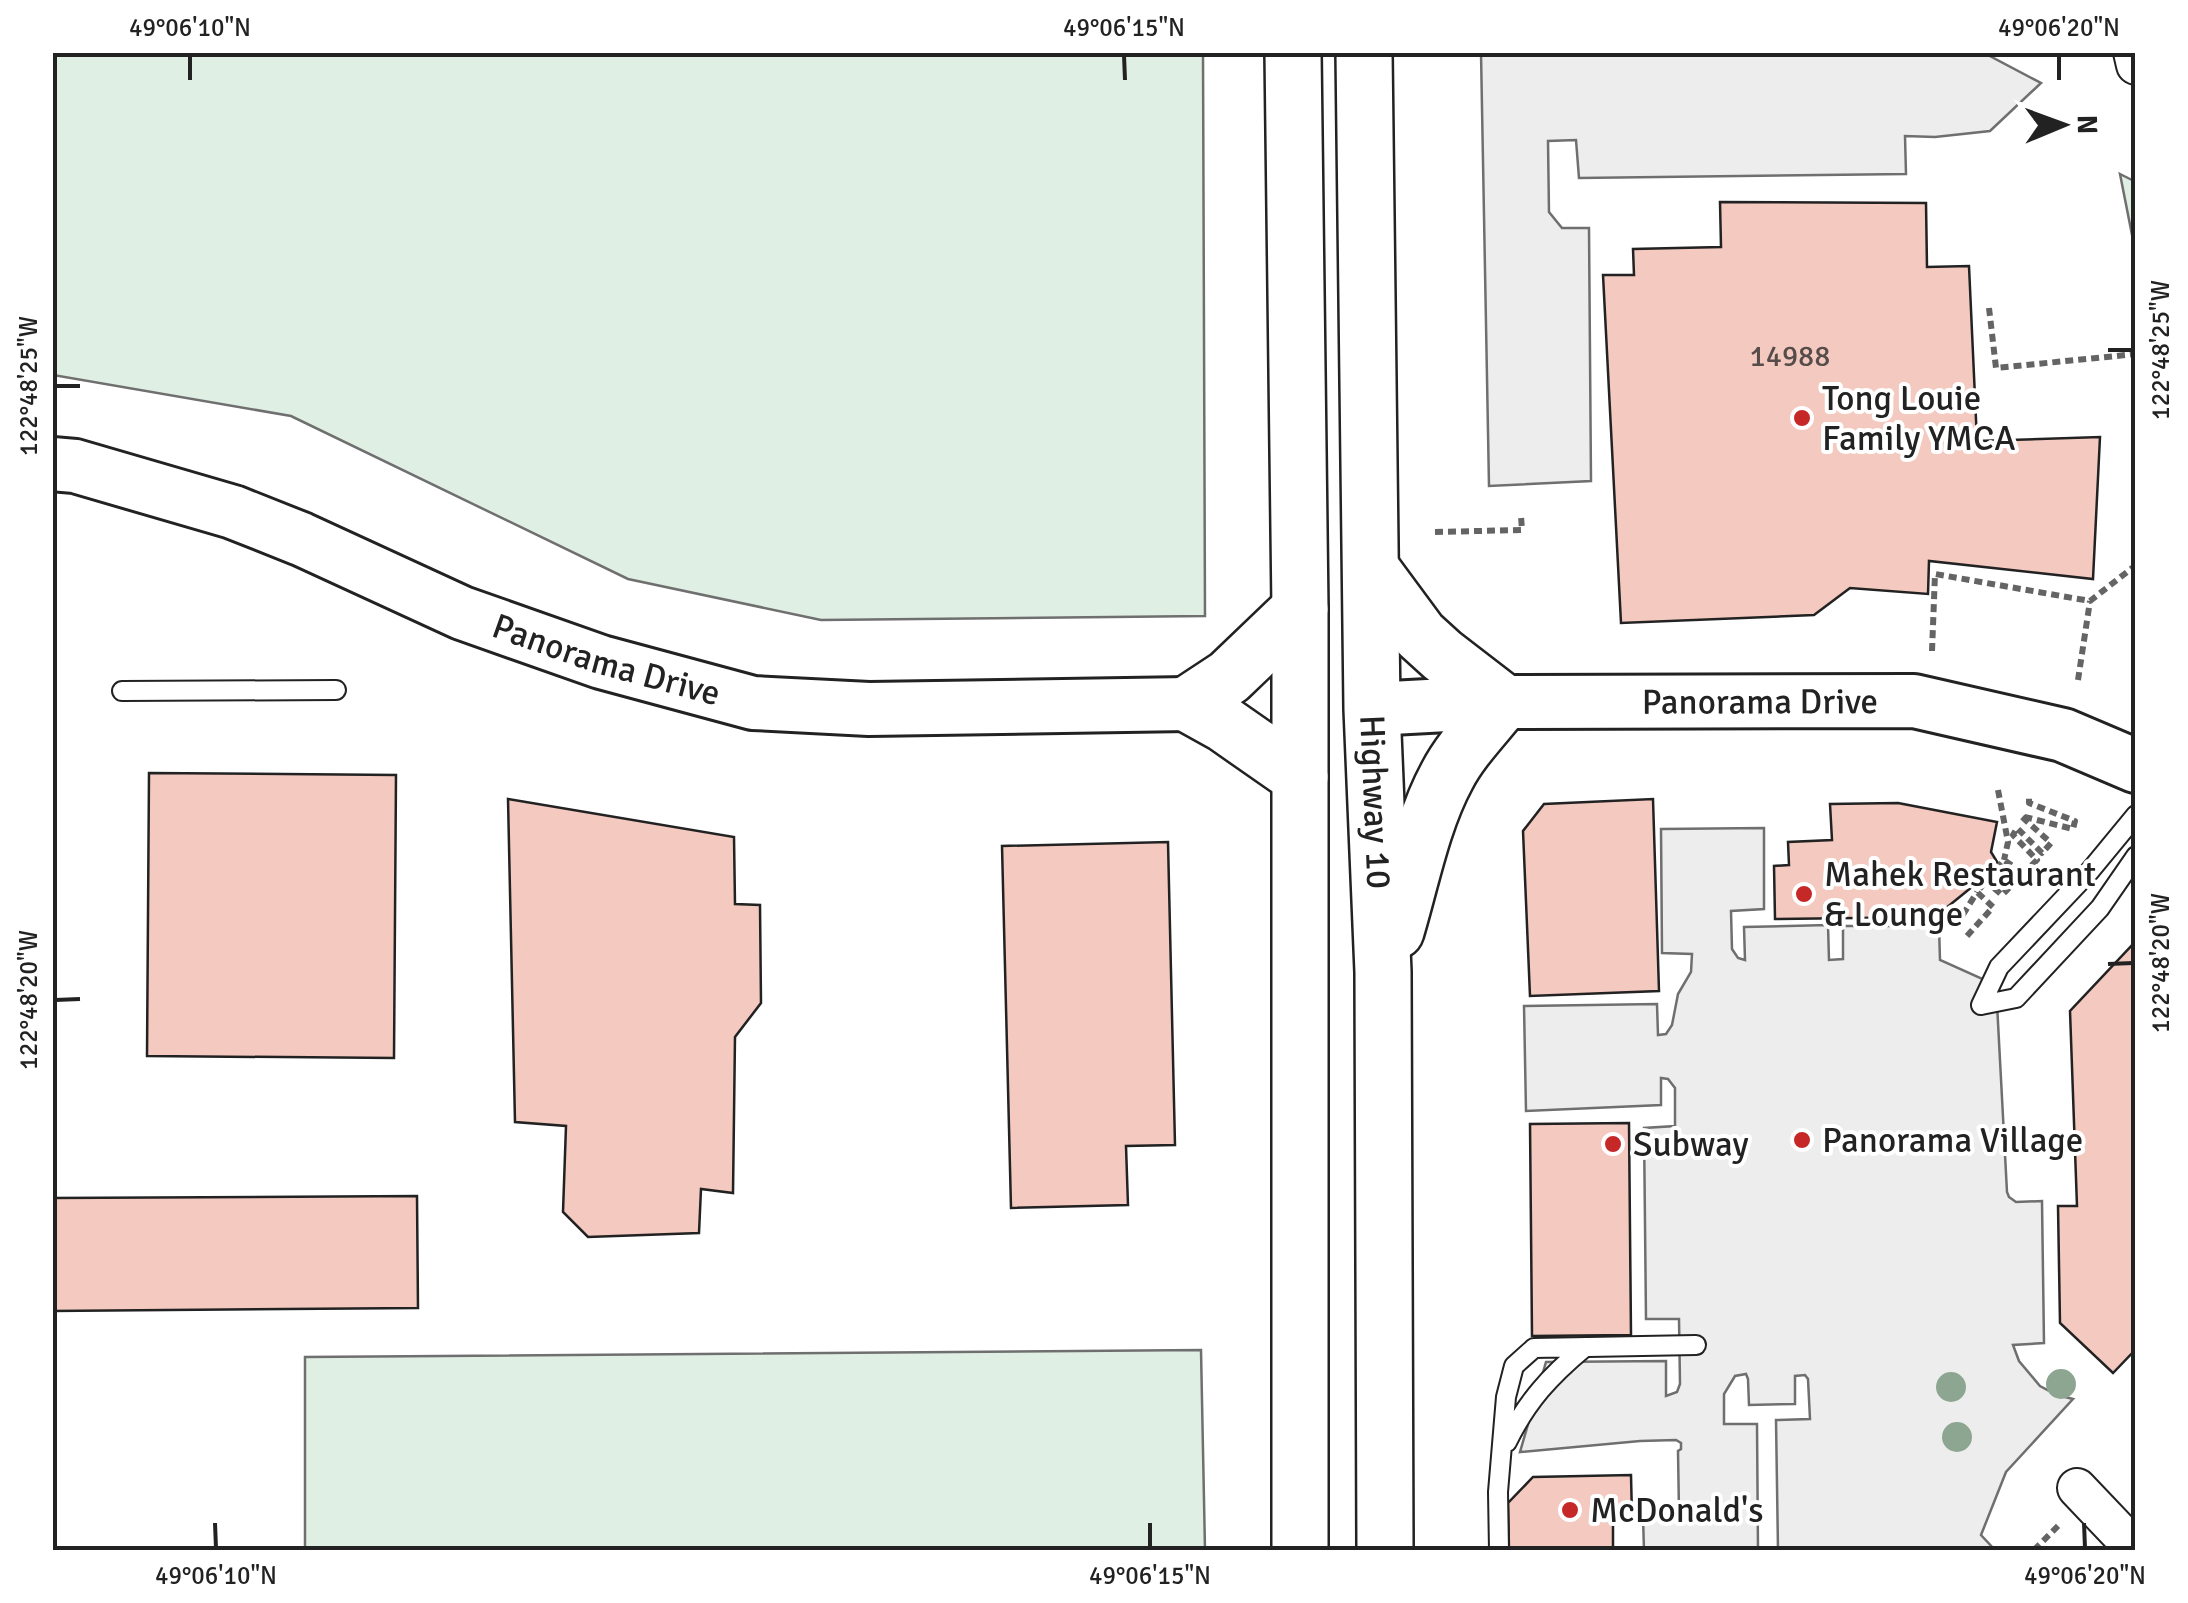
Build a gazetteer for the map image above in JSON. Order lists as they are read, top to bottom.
{
  "streets": {
    "highway": ["Highway 10"],
    "street": ["Panorama Drive"]
  },
  "crossings": [
    ["Panorama Drive", "Highway 10"]
  ],
  "places": [
    "Tong Louie Family YMCA",
    "Mahek Restaurant & Lounge",
    "Panorama Village",
    "Subway",
    "McDonald's"
  ],
  "house_numbers": ["14988"],
  "north": "right",
  "coordinates": [
    "49°06'10\"N",
    "49°06'15\"N",
    "49°06'20\"N",
    "122°48'25\"W",
    "122°48'20\"W"
  ]
}
